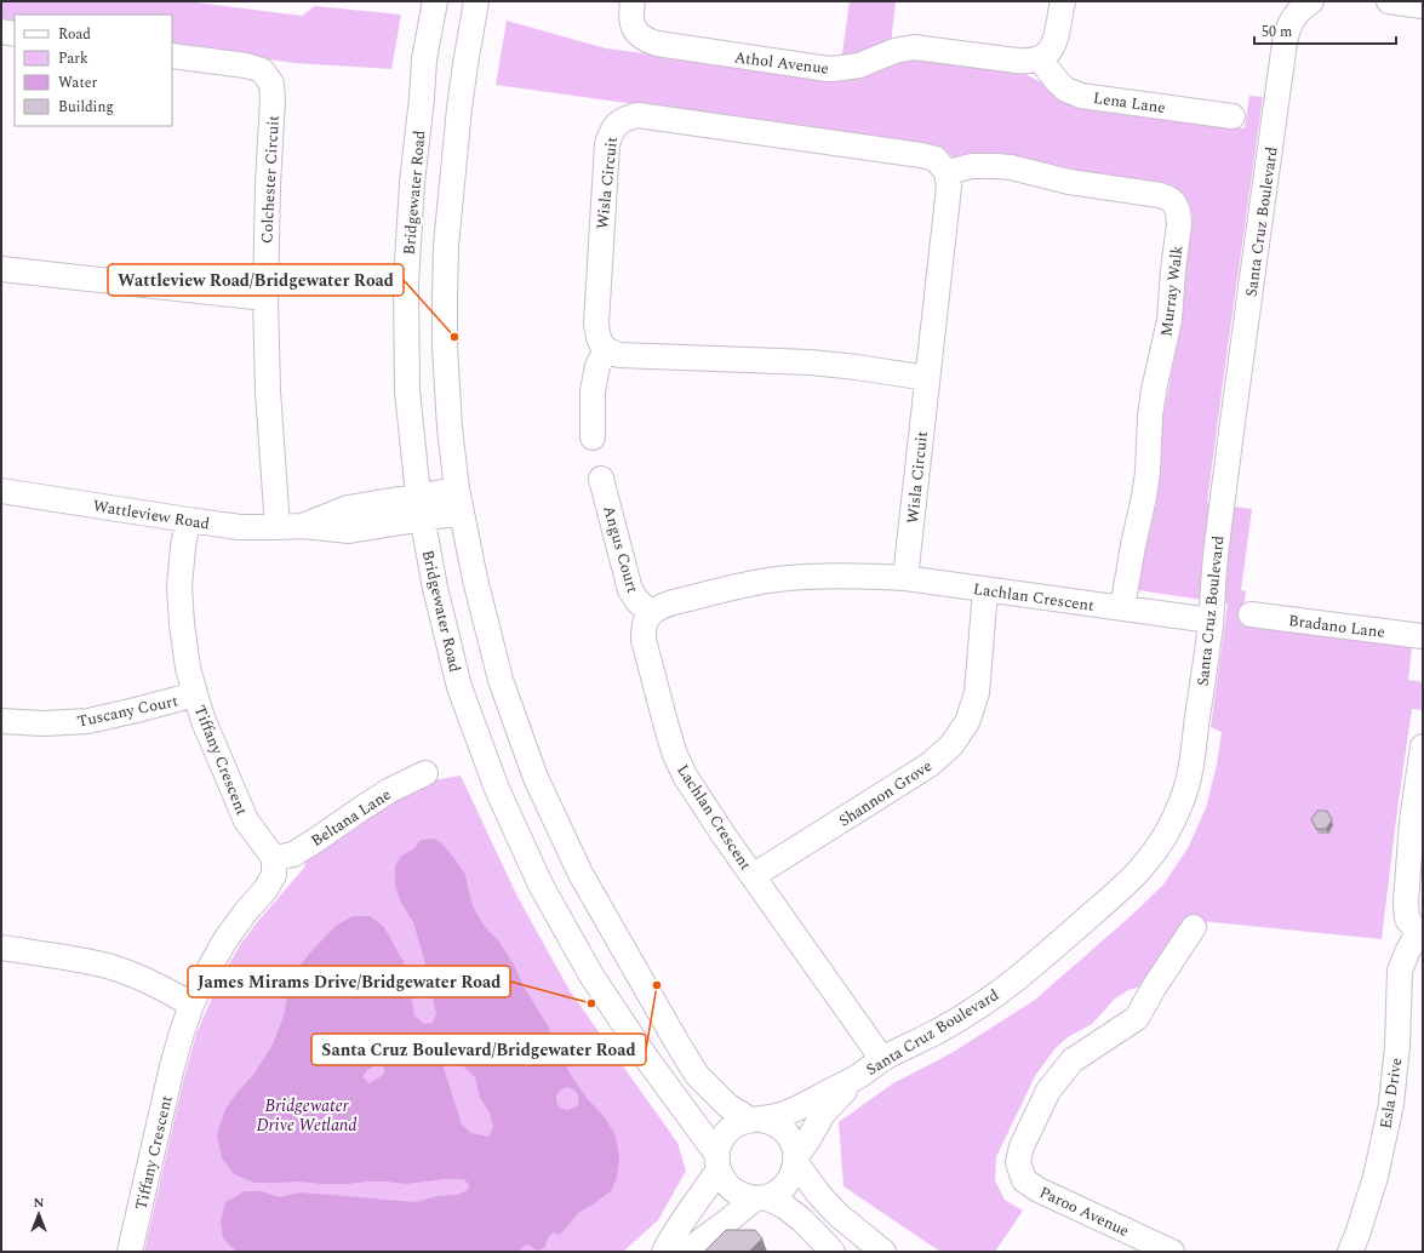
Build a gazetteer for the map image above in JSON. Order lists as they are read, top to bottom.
{
  "streets": {
    "street": [
      "Athol Avenue",
      "Lena Lane",
      "Colchester Circuit",
      "Wisla Circuit",
      "Bridgewater Road",
      "Santa Cruz Boulevard",
      "Murray Walk",
      "Wattleview Road",
      "Angus Court",
      "Lachlan Crescent",
      "Bradano Lane",
      "Tuscany Court",
      "Tiffany Crescent",
      "Shannon Grove",
      "Beltana Lane",
      "Esla Drive",
      "Paroo Avenue"
    ]
  },
  "crossings": [
    ["Athol Avenue", "Lena Lane"],
    ["Colchester Circuit", "Wattleview Road"],
    ["Wisla Circuit", "Murray Walk"],
    ["Wisla Circuit", "Lachlan Crescent"],
    ["Bridgewater Road", "Santa Cruz Boulevard"],
    ["Bridgewater Road", "Wattleview Road"],
    ["Santa Cruz Boulevard", "Lachlan Crescent"],
    ["Murray Walk", "Lachlan Crescent"],
    ["Wattleview Road", "Tiffany Crescent"],
    ["Angus Court", "Lachlan Crescent"],
    ["Lachlan Crescent", "Shannon Grove"],
    ["Tuscany Court", "Tiffany Crescent"],
    ["Tiffany Crescent", "Beltana Lane"]
  ],
  "water": ["Bridgewater Drive Wetland"],
  "places": ["Wattleview Road/Bridgewater Road", "Santa Cruz Boulevard/Bridgewater Road", "James Mirams Drive/Bridgewater Road"],
  "legend": [
    "Road",
    "Park",
    "Water",
    "Building"
  ],
  "scale_bar": "50 m",
  "north": "top"
}
